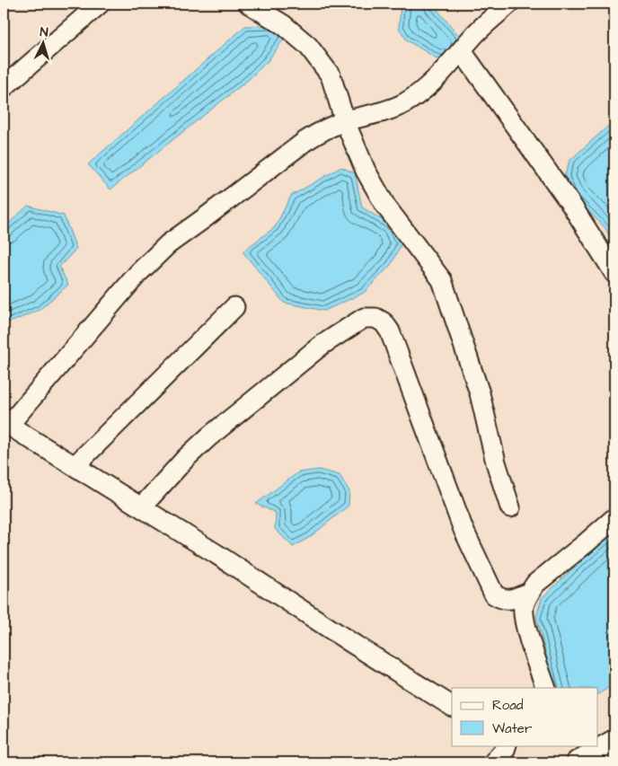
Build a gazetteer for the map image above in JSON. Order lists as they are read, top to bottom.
{
  "legend": ["Road", "Water"],
  "north": "top"
}
